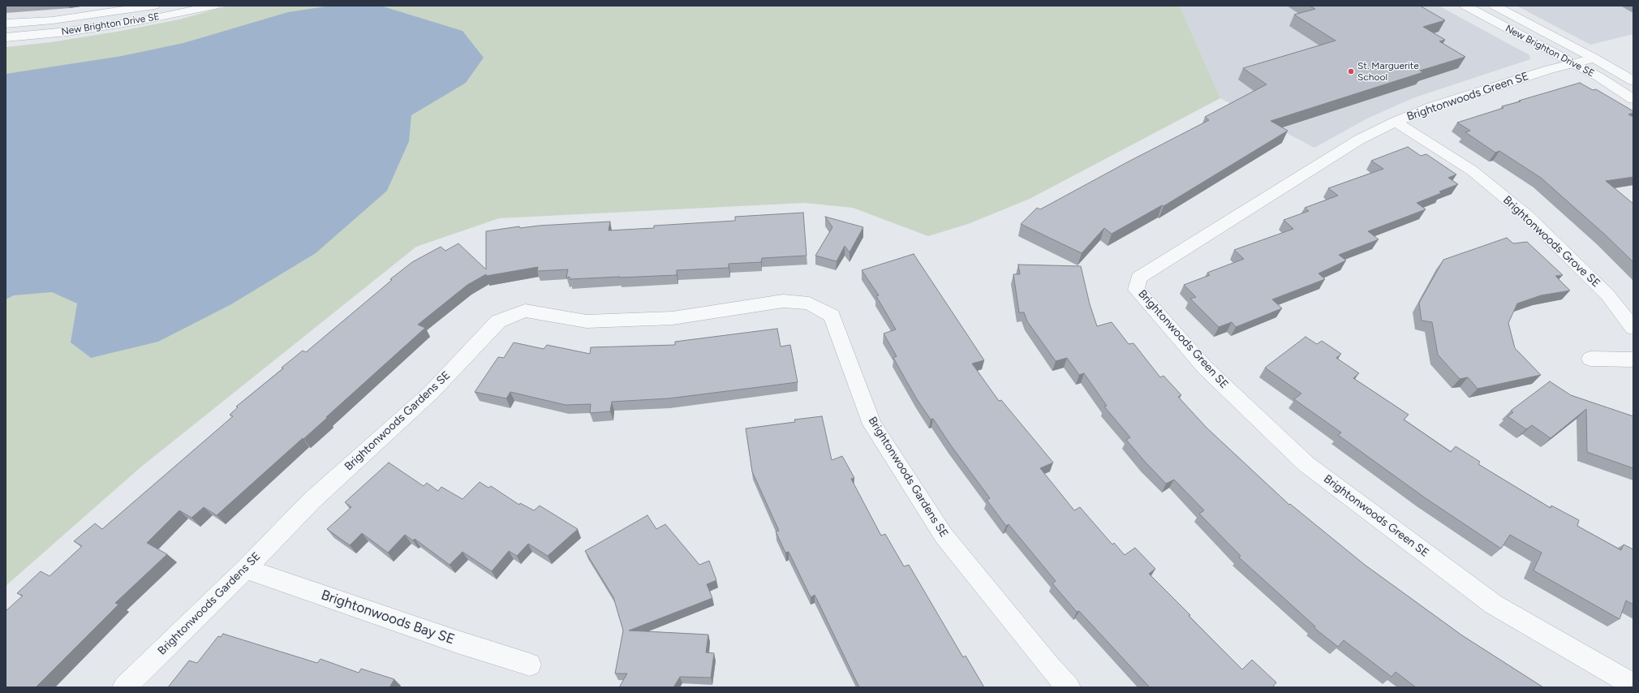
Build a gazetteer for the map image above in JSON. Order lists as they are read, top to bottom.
{
  "streets": {
    "street": [
      "New Brighton Drive SE",
      "Brightonwoods Green SE",
      "Brightonwoods Grove SE",
      "Brightonwoods Gardens SE",
      "Brightonwoods Bay SE"
    ]
  },
  "crossings": [
    ["New Brighton Drive SE", "Brightonwoods Green SE"],
    ["Brightonwoods Green SE", "Brightonwoods Grove SE"],
    ["Brightonwoods Gardens SE", "Brightonwoods Bay SE"]
  ],
  "places": ["St. Marguerite School"]
}
